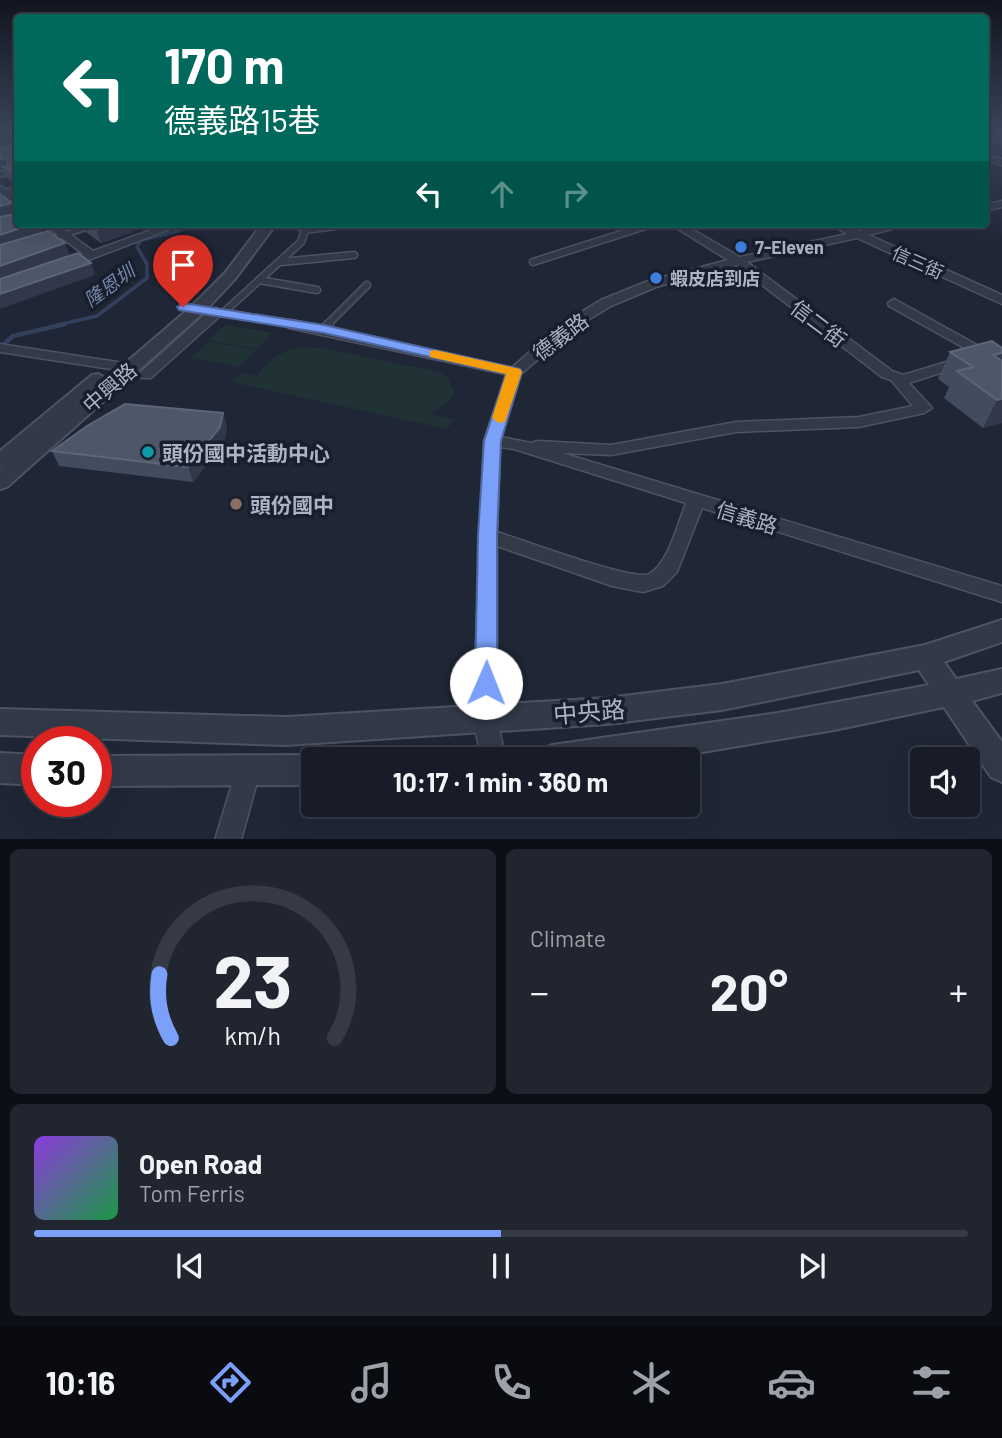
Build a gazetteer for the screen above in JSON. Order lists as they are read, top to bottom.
{
  "streets": {
    "street": [
      "信三街",
      "信二街",
      "德義路",
      "中興路",
      "信義路",
      "中央路"
    ]
  },
  "crossings": [
    ["信三街", "德義路"],
    ["信二街", "德義路"],
    ["信二街", "信義路"],
    ["德義路", "信義路"],
    ["德義路", "中央路"]
  ],
  "water": ["隆恩圳"],
  "places": [
    "7-Eleven",
    "蝦皮店到店",
    "頭份國中活動中心",
    "頭份國中"
  ],
  "page": {
    "turn": ["170 m", "德義路15巷"],
    "limit": "30",
    "trip": "10:17 · 1 min · 360 m",
    "tile": "Climate",
    "heat": ["−", "20°", "+"],
    "song": ["Open Road", "Tom Ferris"],
    "tabs": "10:16",
    "gauge": ["23", "km/h"]
  }
}
